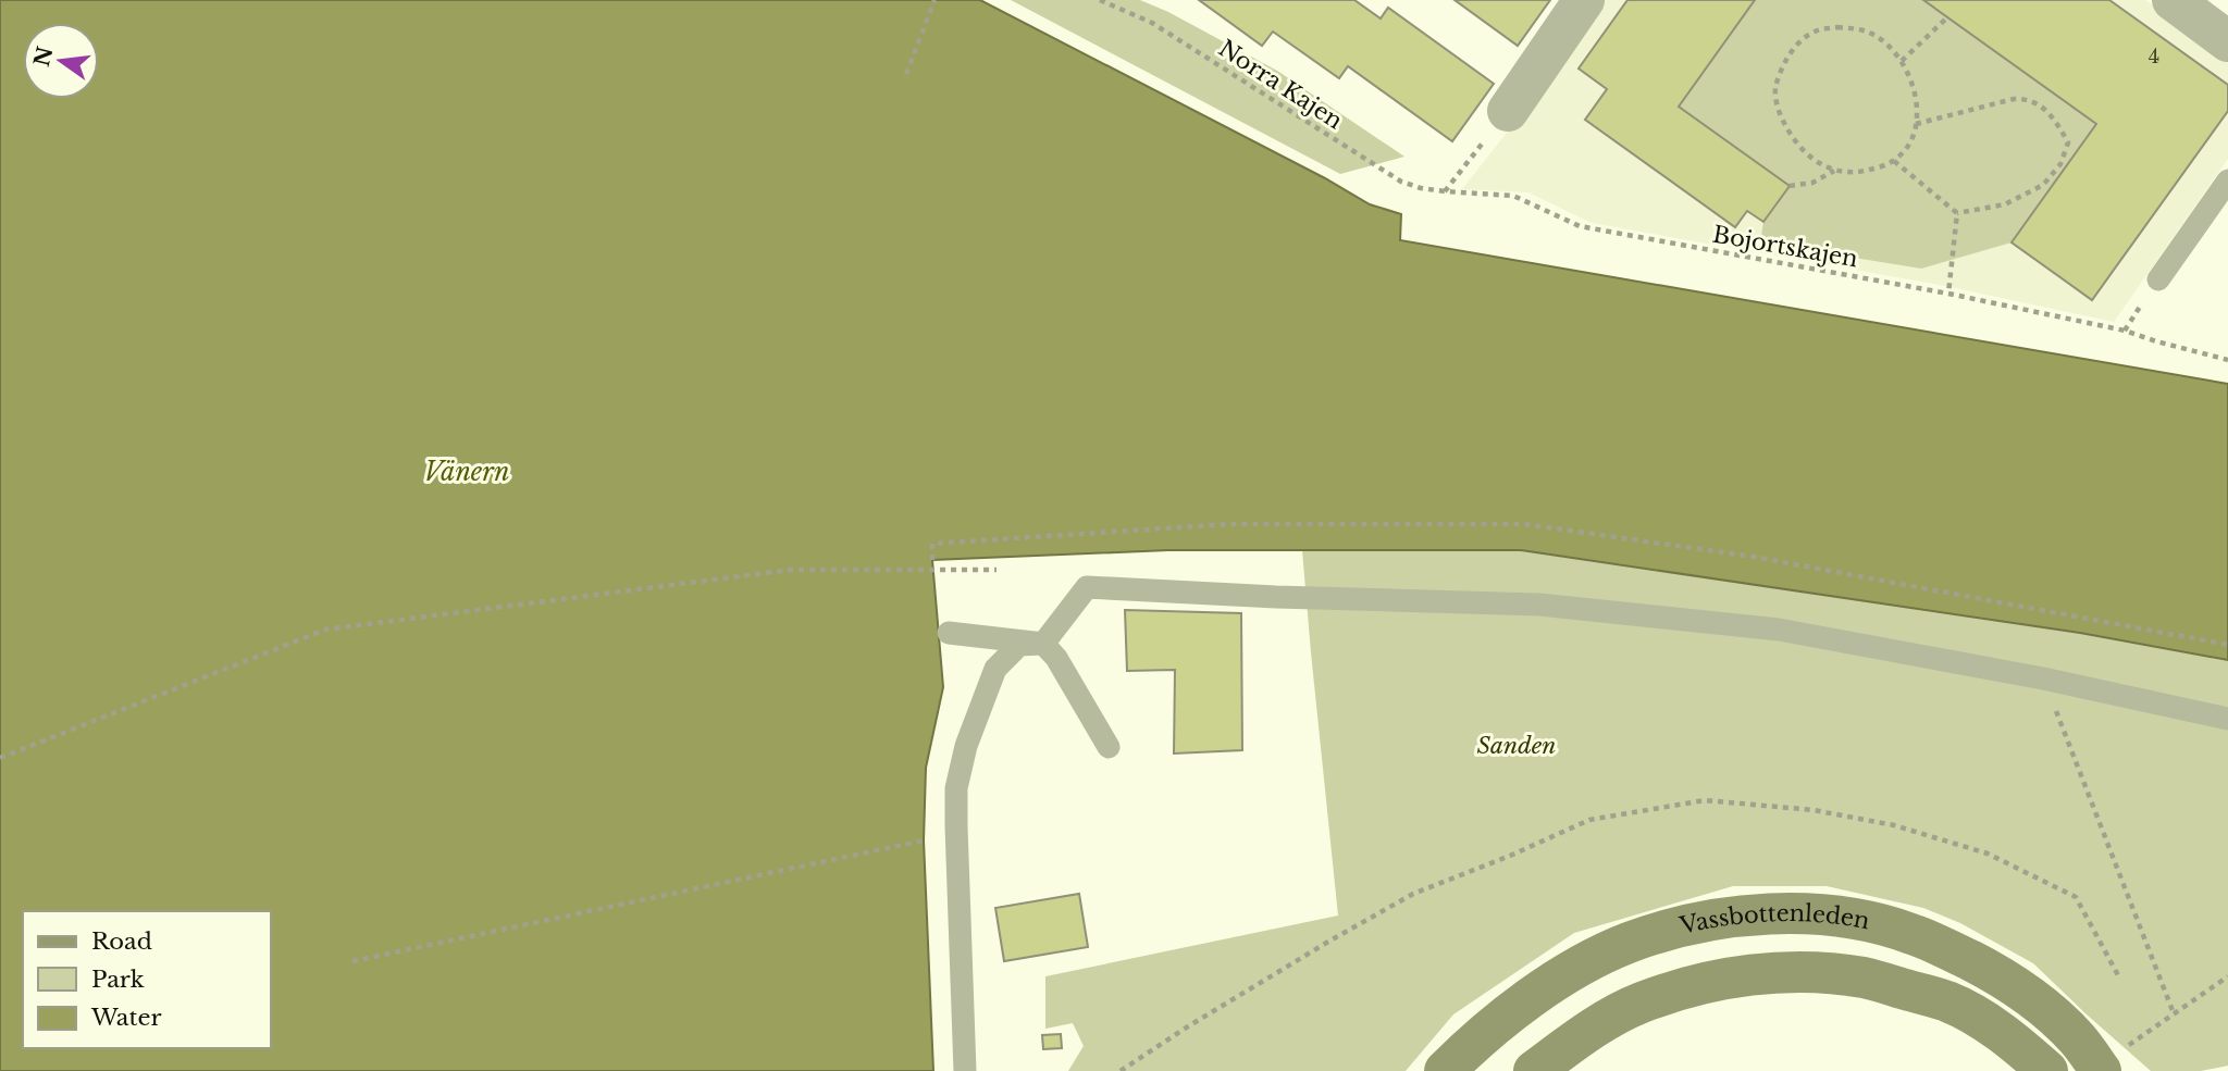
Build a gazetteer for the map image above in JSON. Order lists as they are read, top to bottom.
{
  "streets": {
    "main road": ["Vassbottenleden"],
    "path": ["Norra Kajen", "Bojortskajen"]
  },
  "crossings": [
    ["Norra Kajen", "Bojortskajen"]
  ],
  "water": ["Vänern"],
  "parks": ["Sanden"],
  "house_numbers": ["4"],
  "legend": ["Road", "Park", "Water"],
  "north": "left"
}
